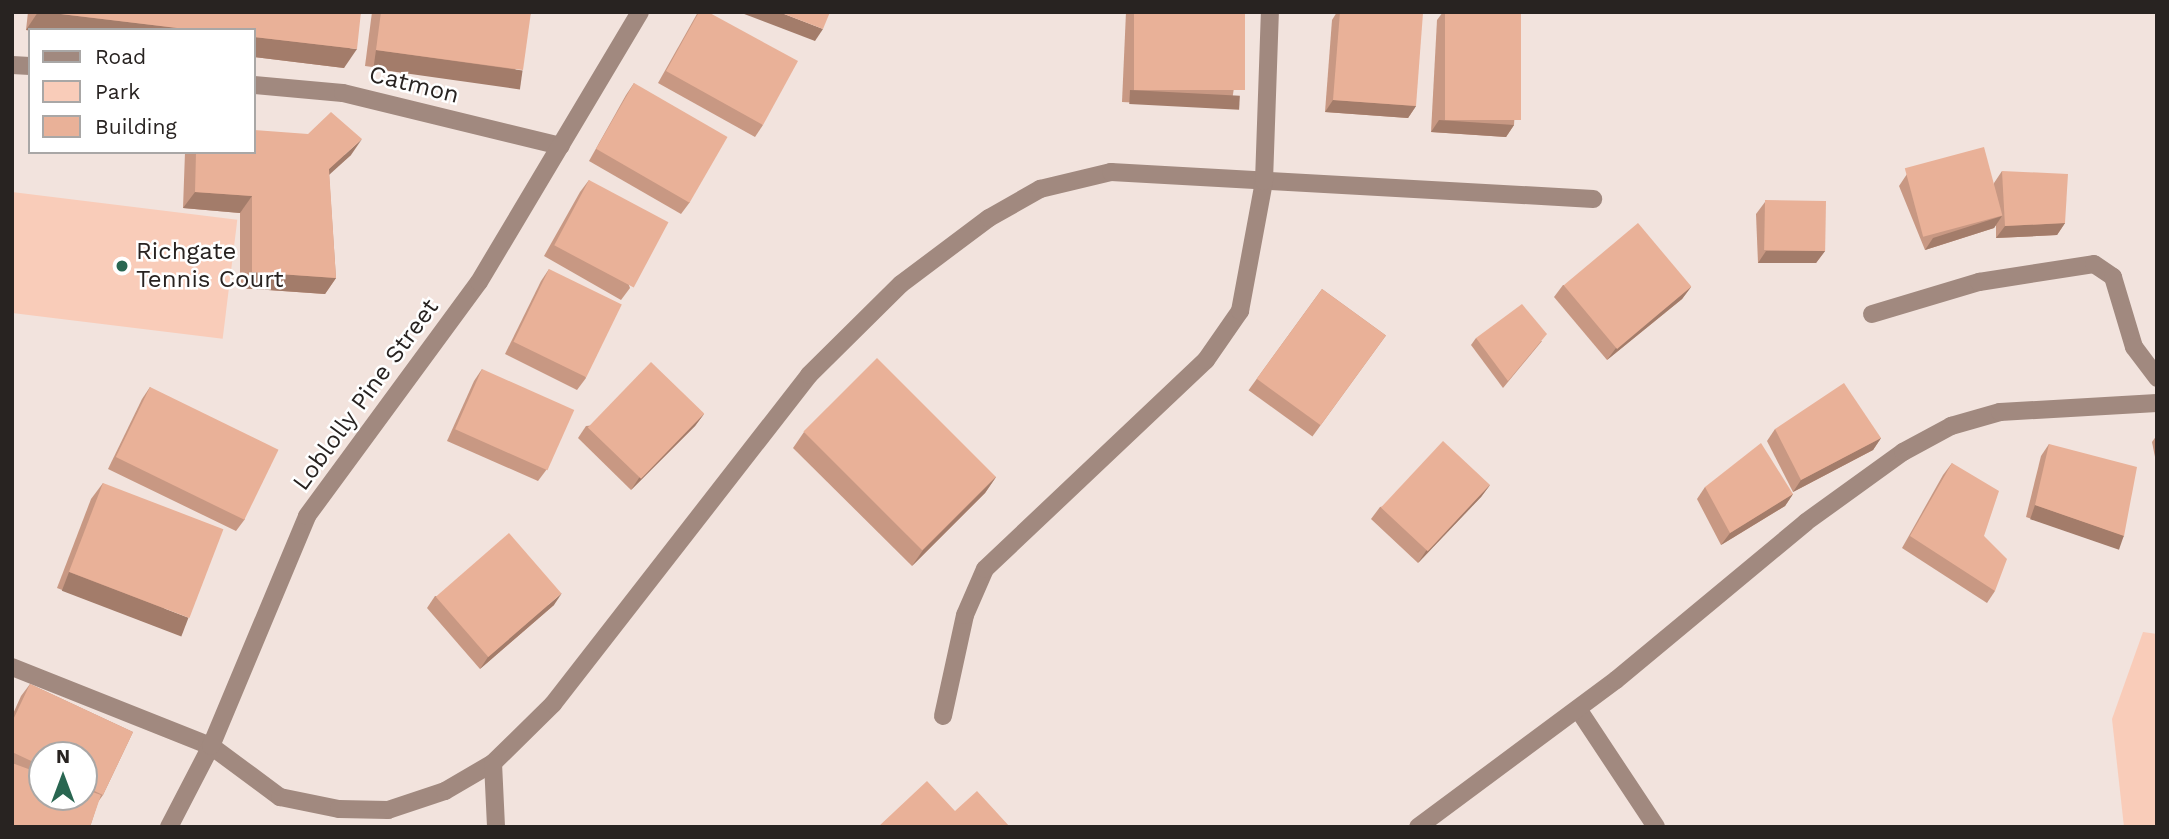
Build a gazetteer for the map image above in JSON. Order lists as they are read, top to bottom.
{
  "streets": {
    "street": ["Catmon", "Loblolly Pine Street"]
  },
  "crossings": [
    ["Catmon", "Loblolly Pine Street"]
  ],
  "places": ["Richgate Tennis Court"],
  "legend": ["Road", "Park", "Building"],
  "north": "top"
}
